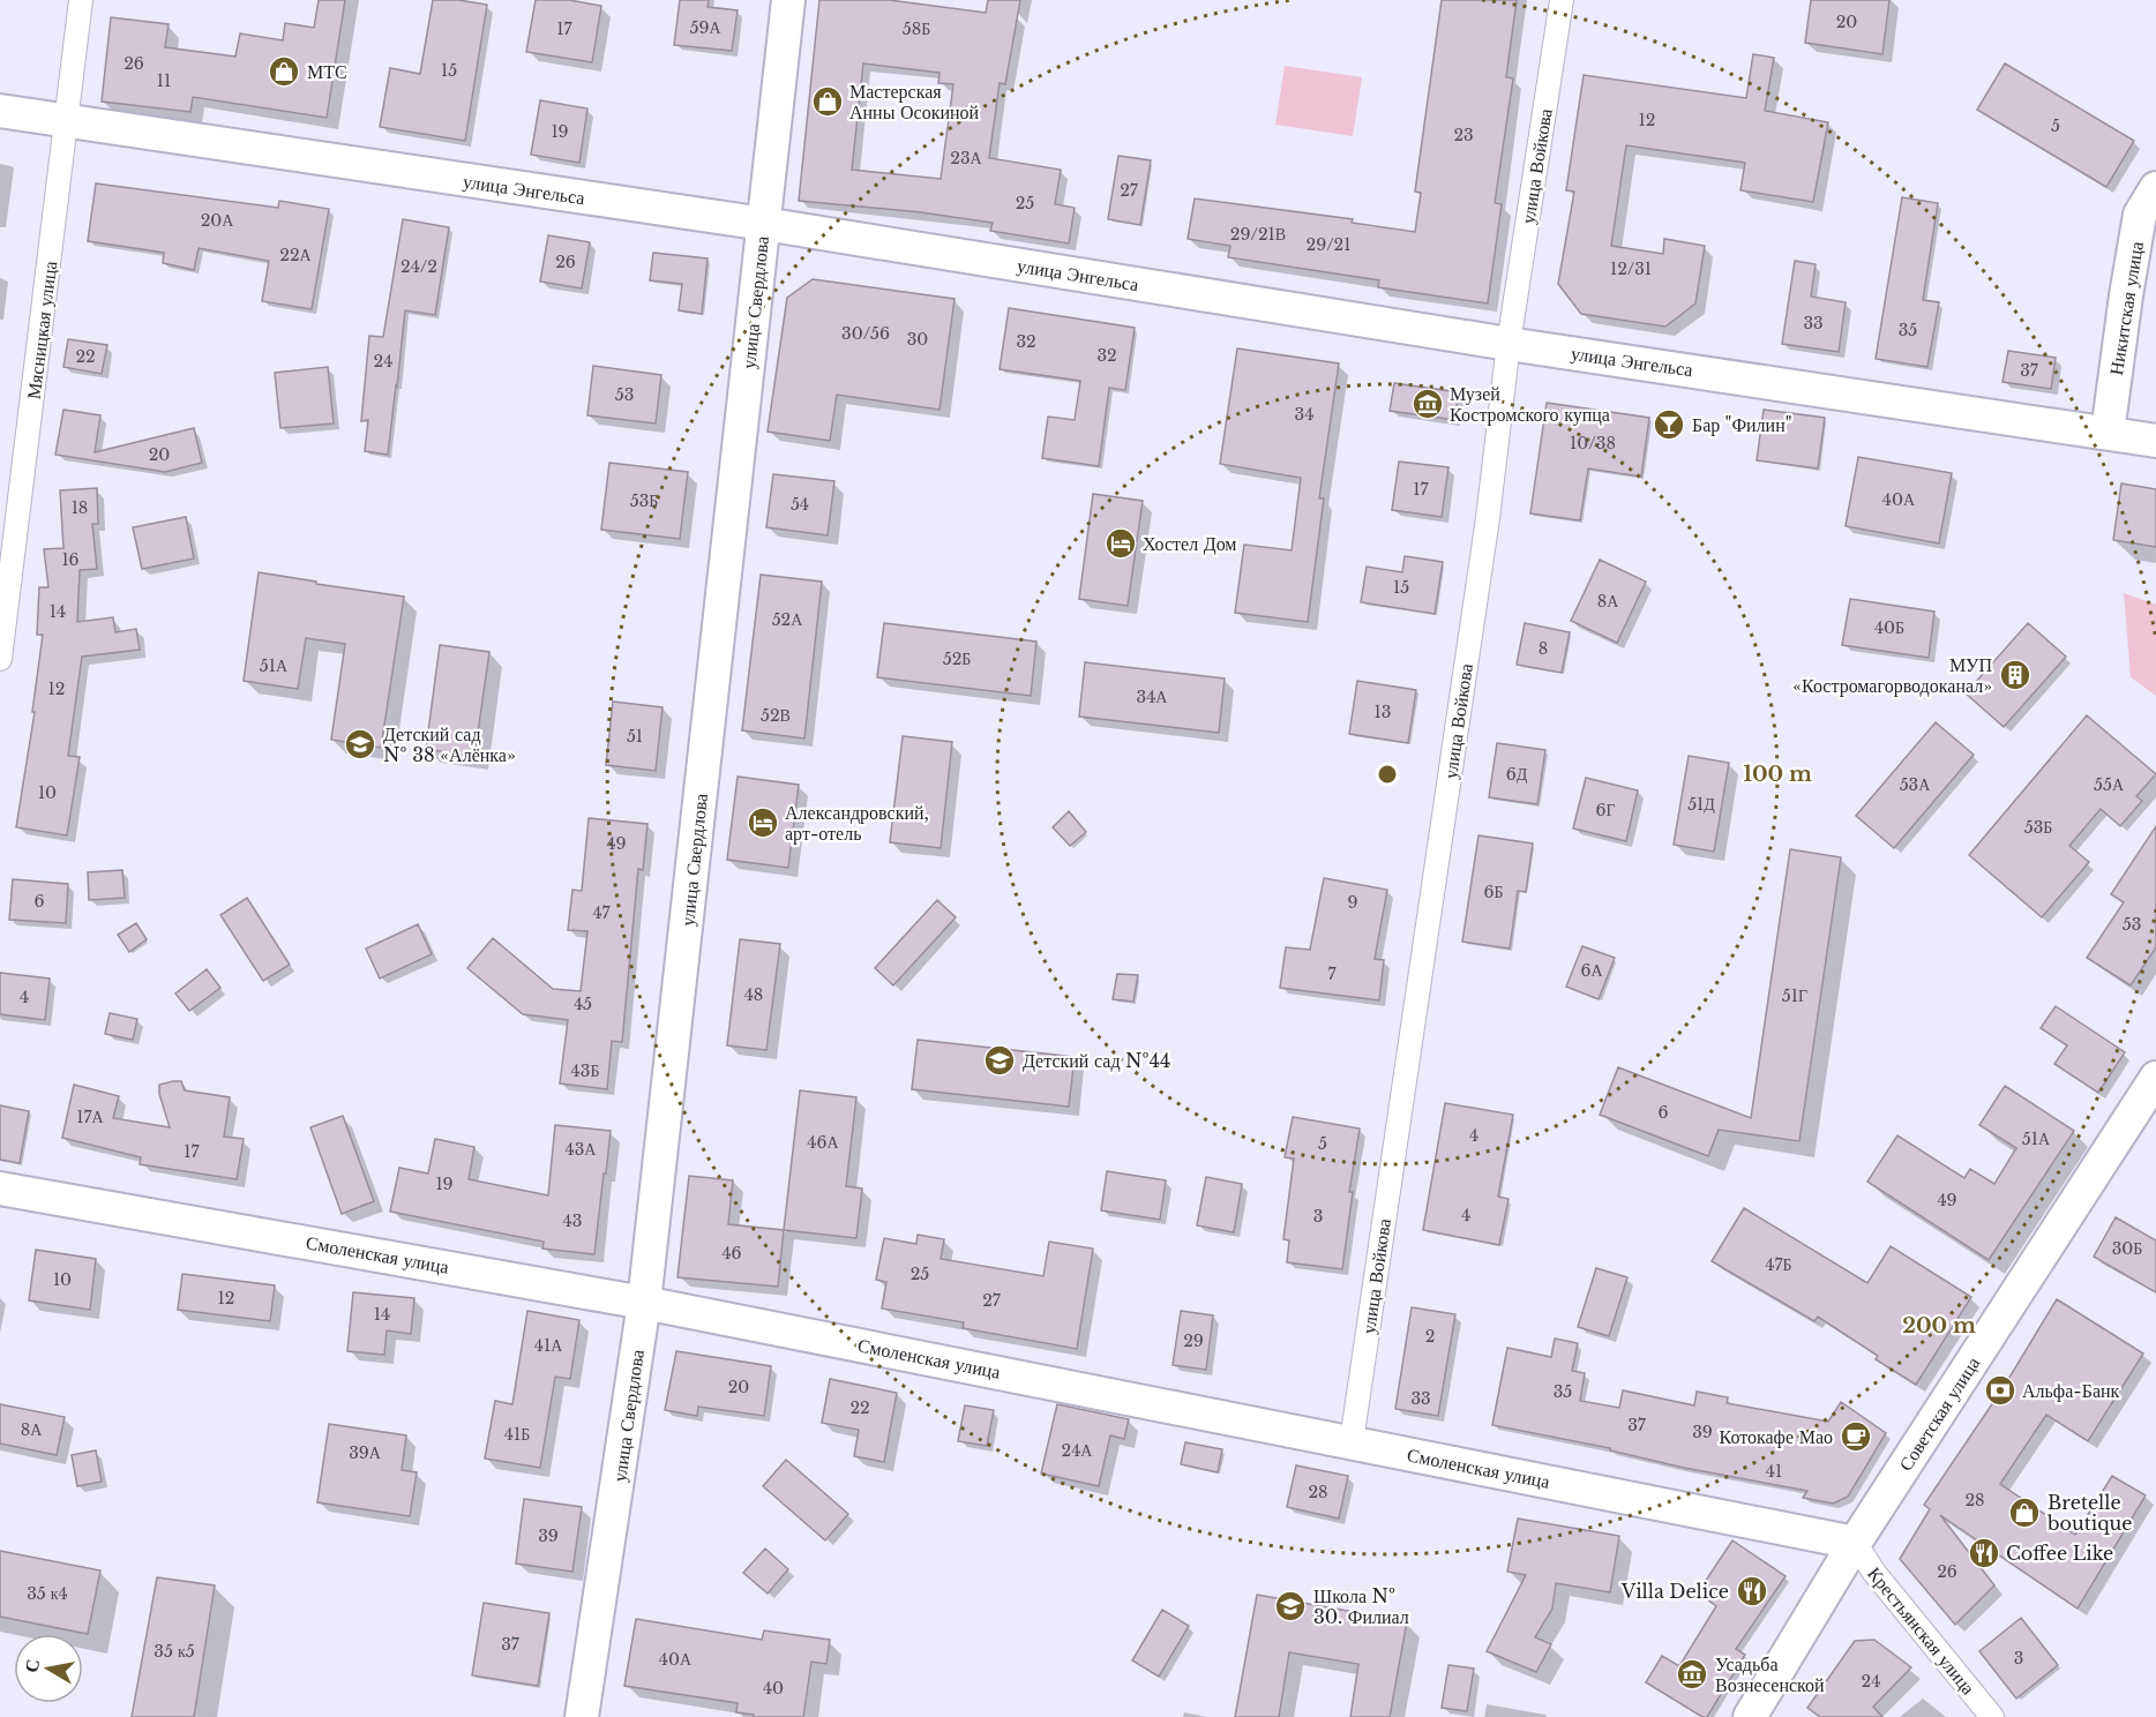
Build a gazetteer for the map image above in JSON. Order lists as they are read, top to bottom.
{
  "streets": {
    "street": [
      "улица Войкова",
      "улица Энгельса",
      "улица Свердлова",
      "Никитская улица",
      "Мясницкая улица",
      "Смоленская улица",
      "Советская улица",
      "Крестьянская улица"
    ]
  },
  "crossings": [
    ["улица Войкова", "улица Энгельса"],
    ["улица Войкова", "Смоленская улица"],
    ["улица Энгельса", "улица Свердлова"],
    ["улица Энгельса", "Никитская улица"],
    ["улица Энгельса", "Мясницкая улица"],
    ["улица Свердлова", "Смоленская улица"],
    ["Смоленская улица", "Советская улица"],
    ["Смоленская улица", "Крестьянская улица"],
    ["Советская улица", "Крестьянская улица"]
  ],
  "places": {
    "shop": ["МТС", "Мастерская Анны Осокиной", "Bretelle boutique"],
    "museum": ["Музей Костромского купца", "Усадьба Вознесенской"],
    "bar": ["Бар \"Филин\""],
    "hotel": ["Хостел Дом", "Александровский, арт-отель"],
    "building": ["МУП «Костромагорводоканал»"],
    "school or university": ["Детский сад № 38 «Алёнка»", "Детский сад №44", "Школа № 30. Филиал"],
    "bank": ["Альфа-Банк"],
    "cafe": ["Котокафе Мао"],
    "restaurant": ["Coffee Like", "Villa Delice"]
  },
  "house_numbers": [
    "20",
    "59А",
    "17",
    "58Б",
    "26",
    "15",
    "11",
    "12",
    "5",
    "19",
    "23",
    "23А",
    "27",
    "25",
    "20А",
    "29/21В",
    "29/21",
    "22А",
    "26",
    "24/2",
    "12/31",
    "33",
    "35",
    "30/56",
    "30",
    "32",
    "32",
    "22",
    "24",
    "37",
    "53",
    "34",
    "10/38",
    "20",
    "17",
    "40А",
    "53Б",
    "54",
    "18",
    "16",
    "15",
    "8А",
    "14",
    "52А",
    "40Б",
    "8",
    "52Б",
    "51А",
    "12",
    "34А",
    "13",
    "52В",
    "51",
    "6Д",
    "53А",
    "55А",
    "10",
    "51Д",
    "6Г",
    "53Б",
    "49",
    "6Б",
    "6",
    "9",
    "47",
    "53",
    "6А",
    "7",
    "48",
    "51Г",
    "4",
    "45",
    "43Б",
    "6",
    "17А",
    "4",
    "51А",
    "46А",
    "5",
    "43А",
    "17",
    "19",
    "49",
    "4",
    "3",
    "43",
    "30Б",
    "46",
    "47Б",
    "25",
    "10",
    "12",
    "27",
    "14",
    "2",
    "29",
    "41А",
    "20",
    "35",
    "33",
    "22",
    "37",
    "8А",
    "39",
    "41Б",
    "24А",
    "39А",
    "41",
    "28",
    "28",
    "39",
    "26",
    "35 к4",
    "37",
    "35 к5",
    "3",
    "40А",
    "24",
    "40"
  ],
  "north": "left",
  "rings": ["100 m", "200 m"]
}
